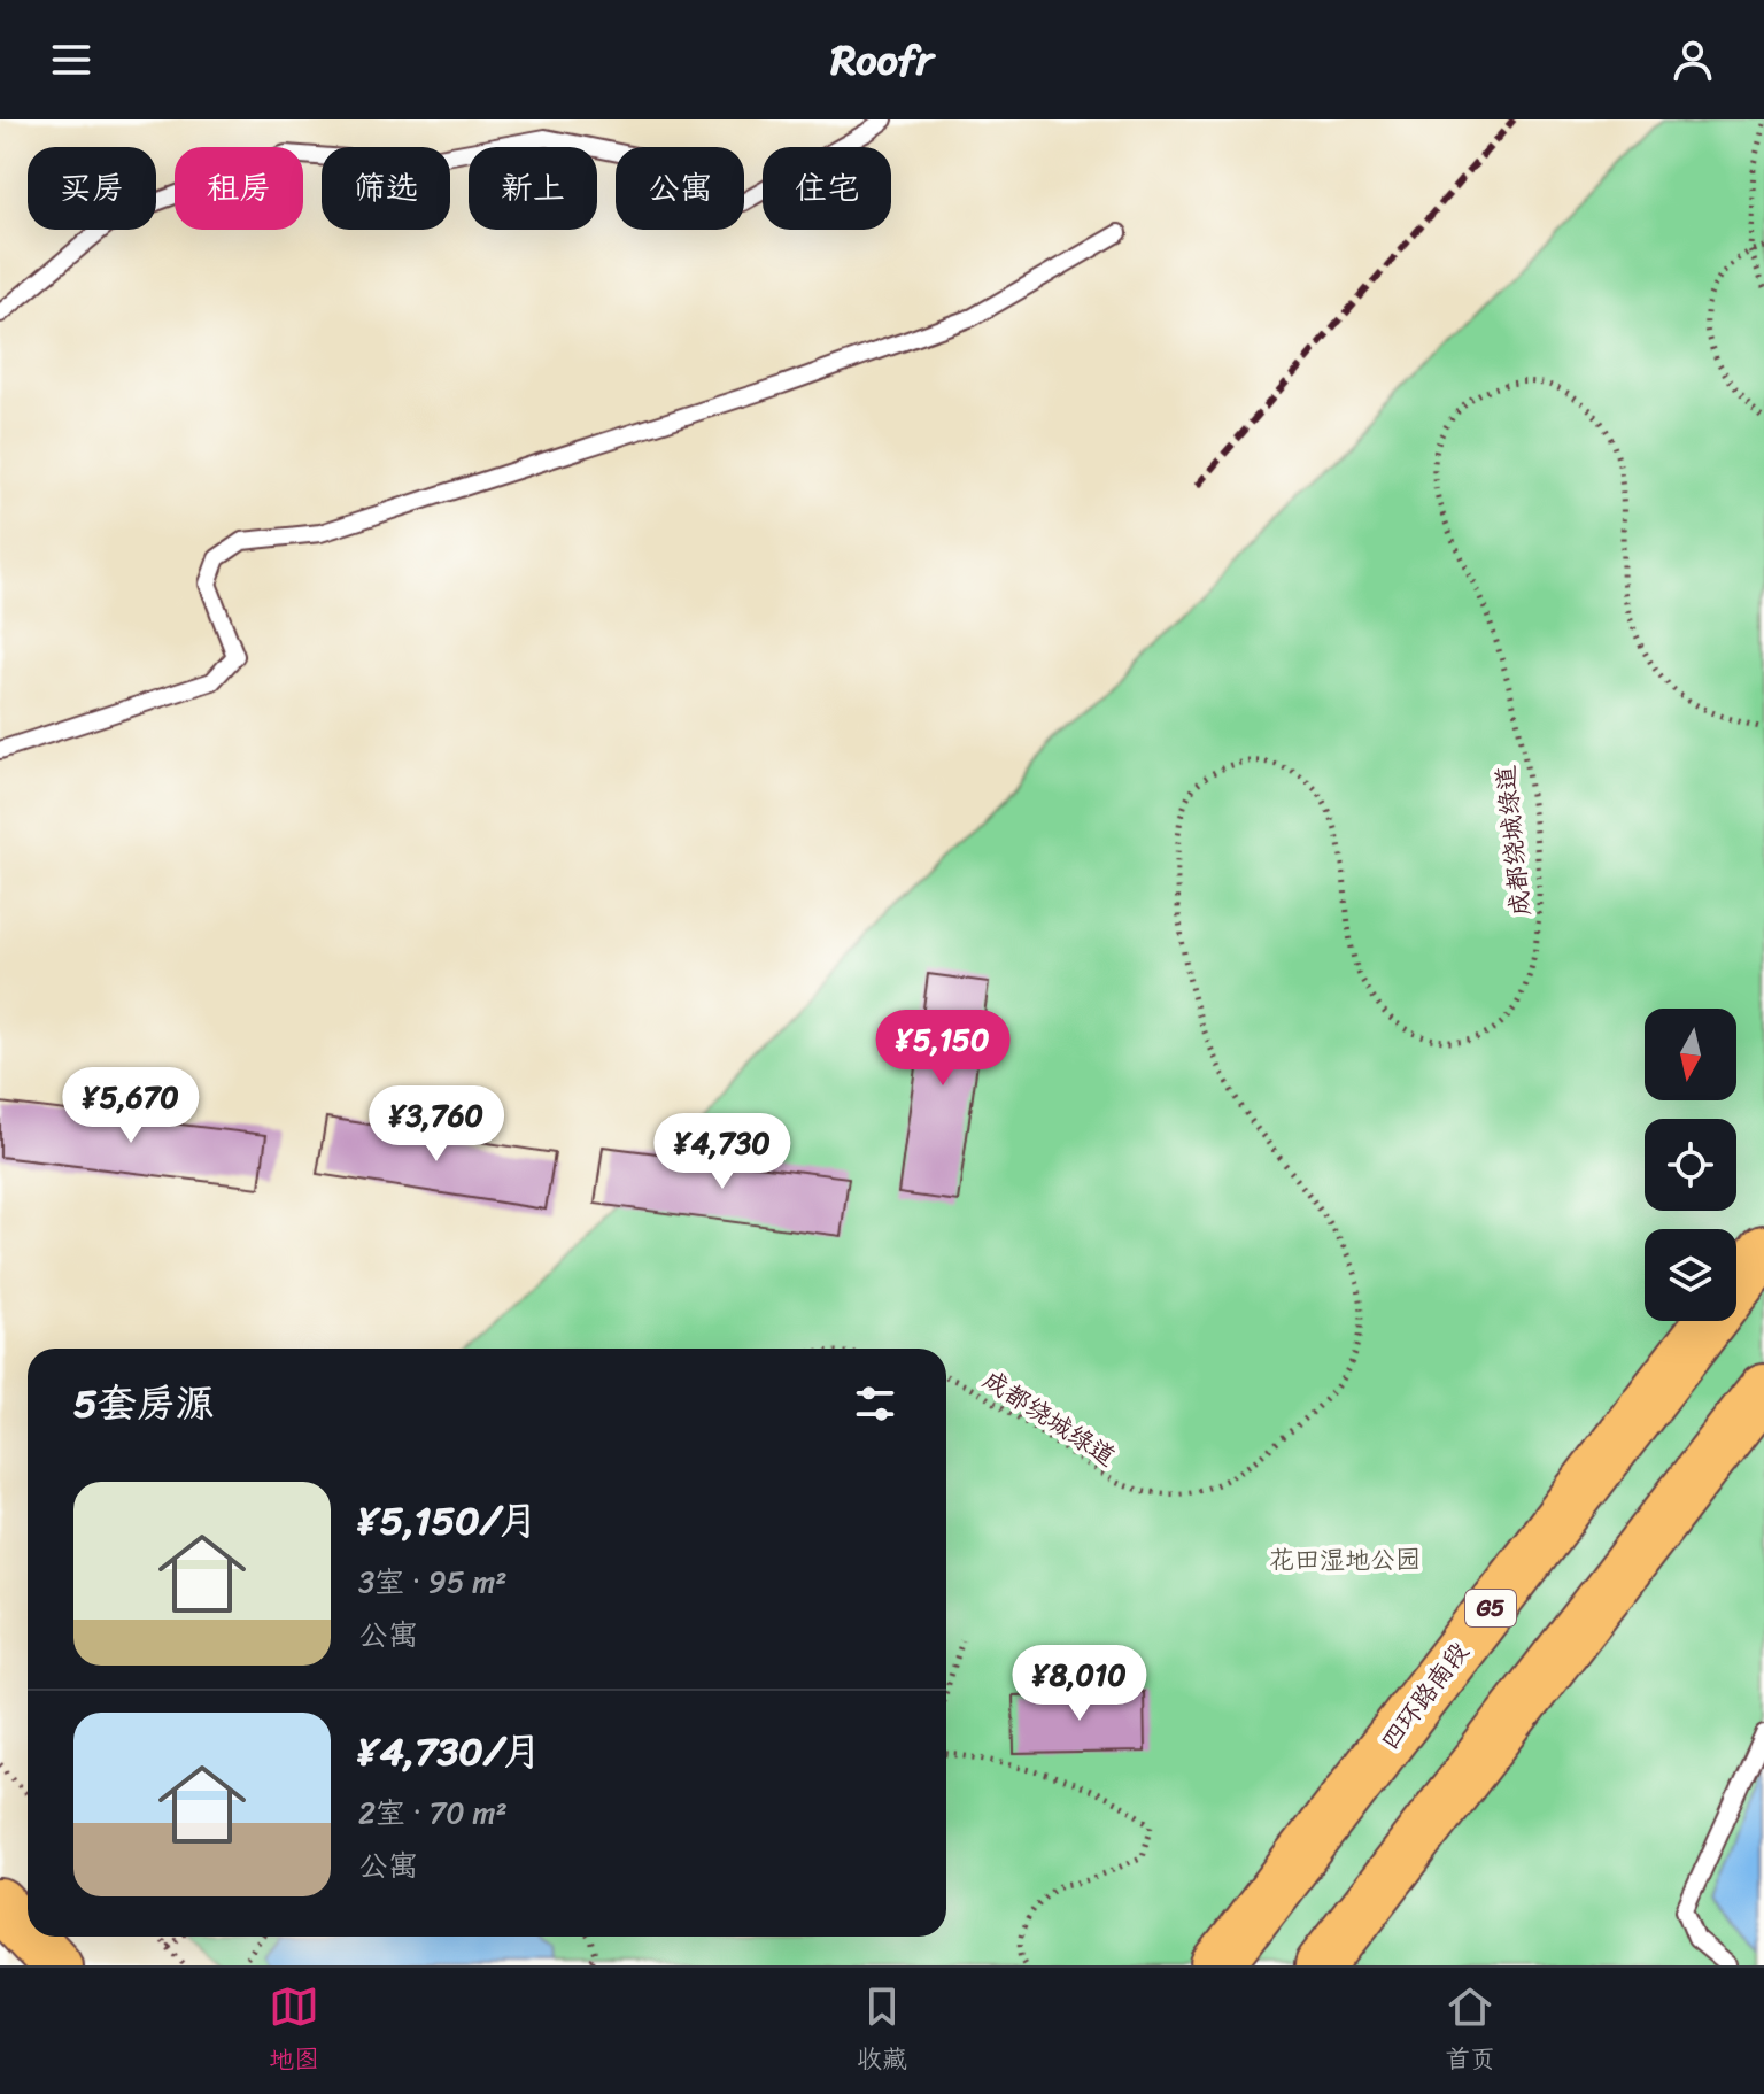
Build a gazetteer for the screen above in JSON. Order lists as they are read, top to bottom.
{
  "streets": {
    "main road": ["G5", "四环路南段"],
    "path": ["成都绕城绿道"]
  },
  "parks": ["花田湿地公园"],
  "north": "bottom",
  "page": {
    "header": "Roofr",
    "chip": [
      "买房",
      "租房",
      "筛选",
      "新上",
      "公寓",
      "住宅"
    ],
    "price": [
      "¥5,150",
      "¥5,670",
      "¥3,760",
      "¥4,730",
      "¥8,010"
    ],
    "heading": "5套房源",
    "list": [
      {
        "name": "¥5,150/月",
        "note": "3室 · 95 m² · 公寓"
      },
      {
        "name": "¥4,730/月",
        "note": "2室 · 70 m² · 公寓"
      }
    ],
    "tabs": ["地图", "收藏", "首页"]
  }
}
